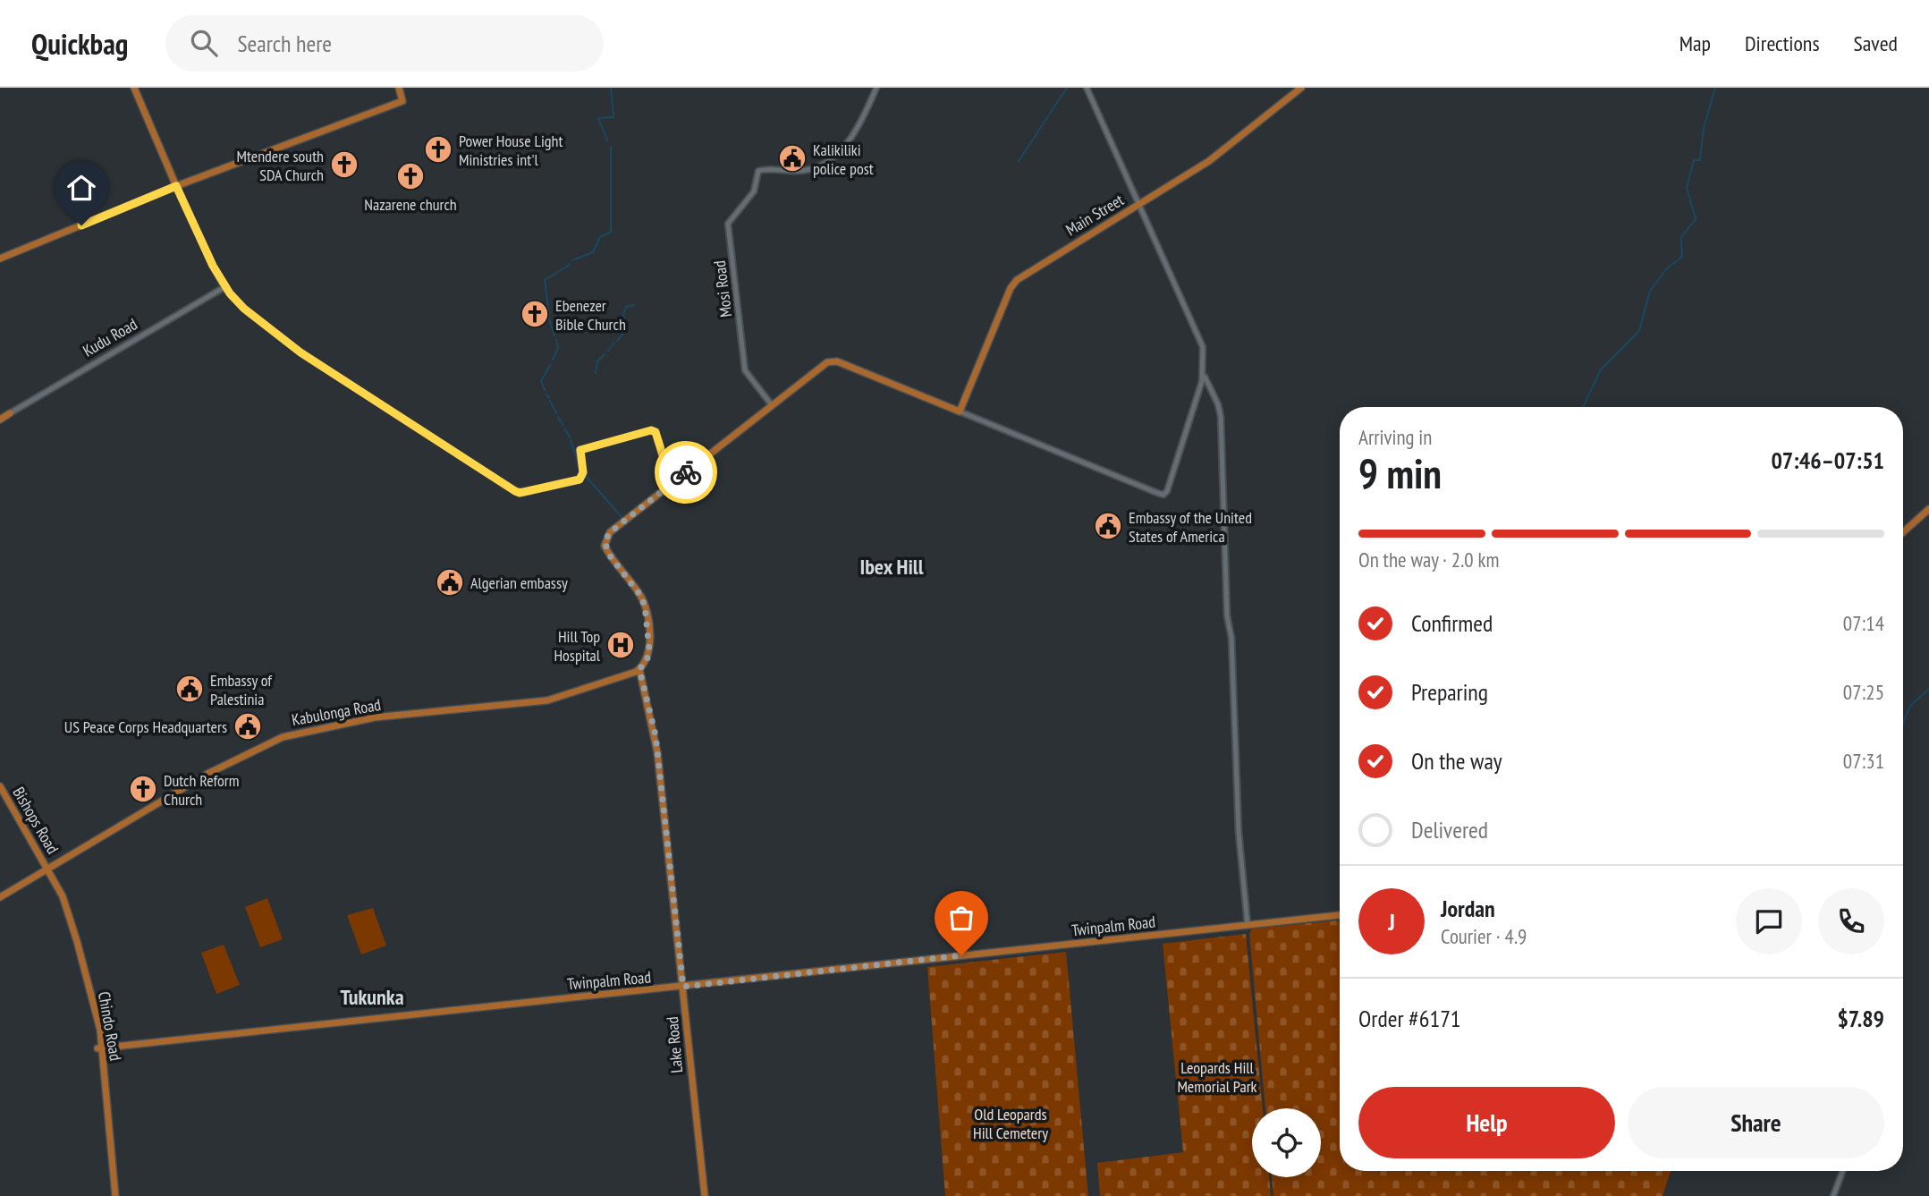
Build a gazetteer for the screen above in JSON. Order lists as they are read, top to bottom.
{
  "streets": {
    "main road": [
      "Main Street",
      "Kudu Road",
      "Kabulonga Road",
      "Bishops Road",
      "Twinpalm Road",
      "Chindo Road",
      "Lake Road"
    ],
    "street": ["Mosi Road"]
  },
  "crossings": [
    ["Kabulonga Road", "Bishops Road"],
    ["Kabulonga Road", "Chindo Road"],
    ["Kabulonga Road", "Lake Road"],
    ["Bishops Road", "Chindo Road"],
    ["Twinpalm Road", "Chindo Road"],
    ["Twinpalm Road", "Lake Road"]
  ],
  "districts": ["Ibex Hill", "Tukunka"],
  "parks": ["Leopards Hill Memorial Park", "Old Leopards Hill Cemetery"],
  "places": {
    "church": [
      "Power House Light Ministries int'l",
      "Mtendere south SDA Church",
      "Nazarene church",
      "Ebenezer Bible Church",
      "Dutch Reform Church"
    ],
    "public building": [
      "Kalikiliki police post",
      "Embassy of the United States of America",
      "Algerian embassy",
      "Embassy of Palestinia",
      "US Peace Corps Headquarters"
    ],
    "hospital": ["Hill Top Hospital"]
  },
  "page": {
    "header": "Quickbag",
    "search": "Search here",
    "nav": ["Map", "Directions", "Saved"],
    "heading": ["9 min", "Arriving in", "07:46–07:51"],
    "panel": [
      "Jordan",
      "Courier · 4.9",
      "Order #6171",
      "$7.89"
    ],
    "bar": "On the way · 2.0 km",
    "list": [
      ["Confirmed", "07:14"],
      ["Preparing", "07:25"],
      ["On the way", "07:31"],
      "Delivered"
    ],
    "round": "J",
    "buttons": ["Help", "Share"]
  }
}
